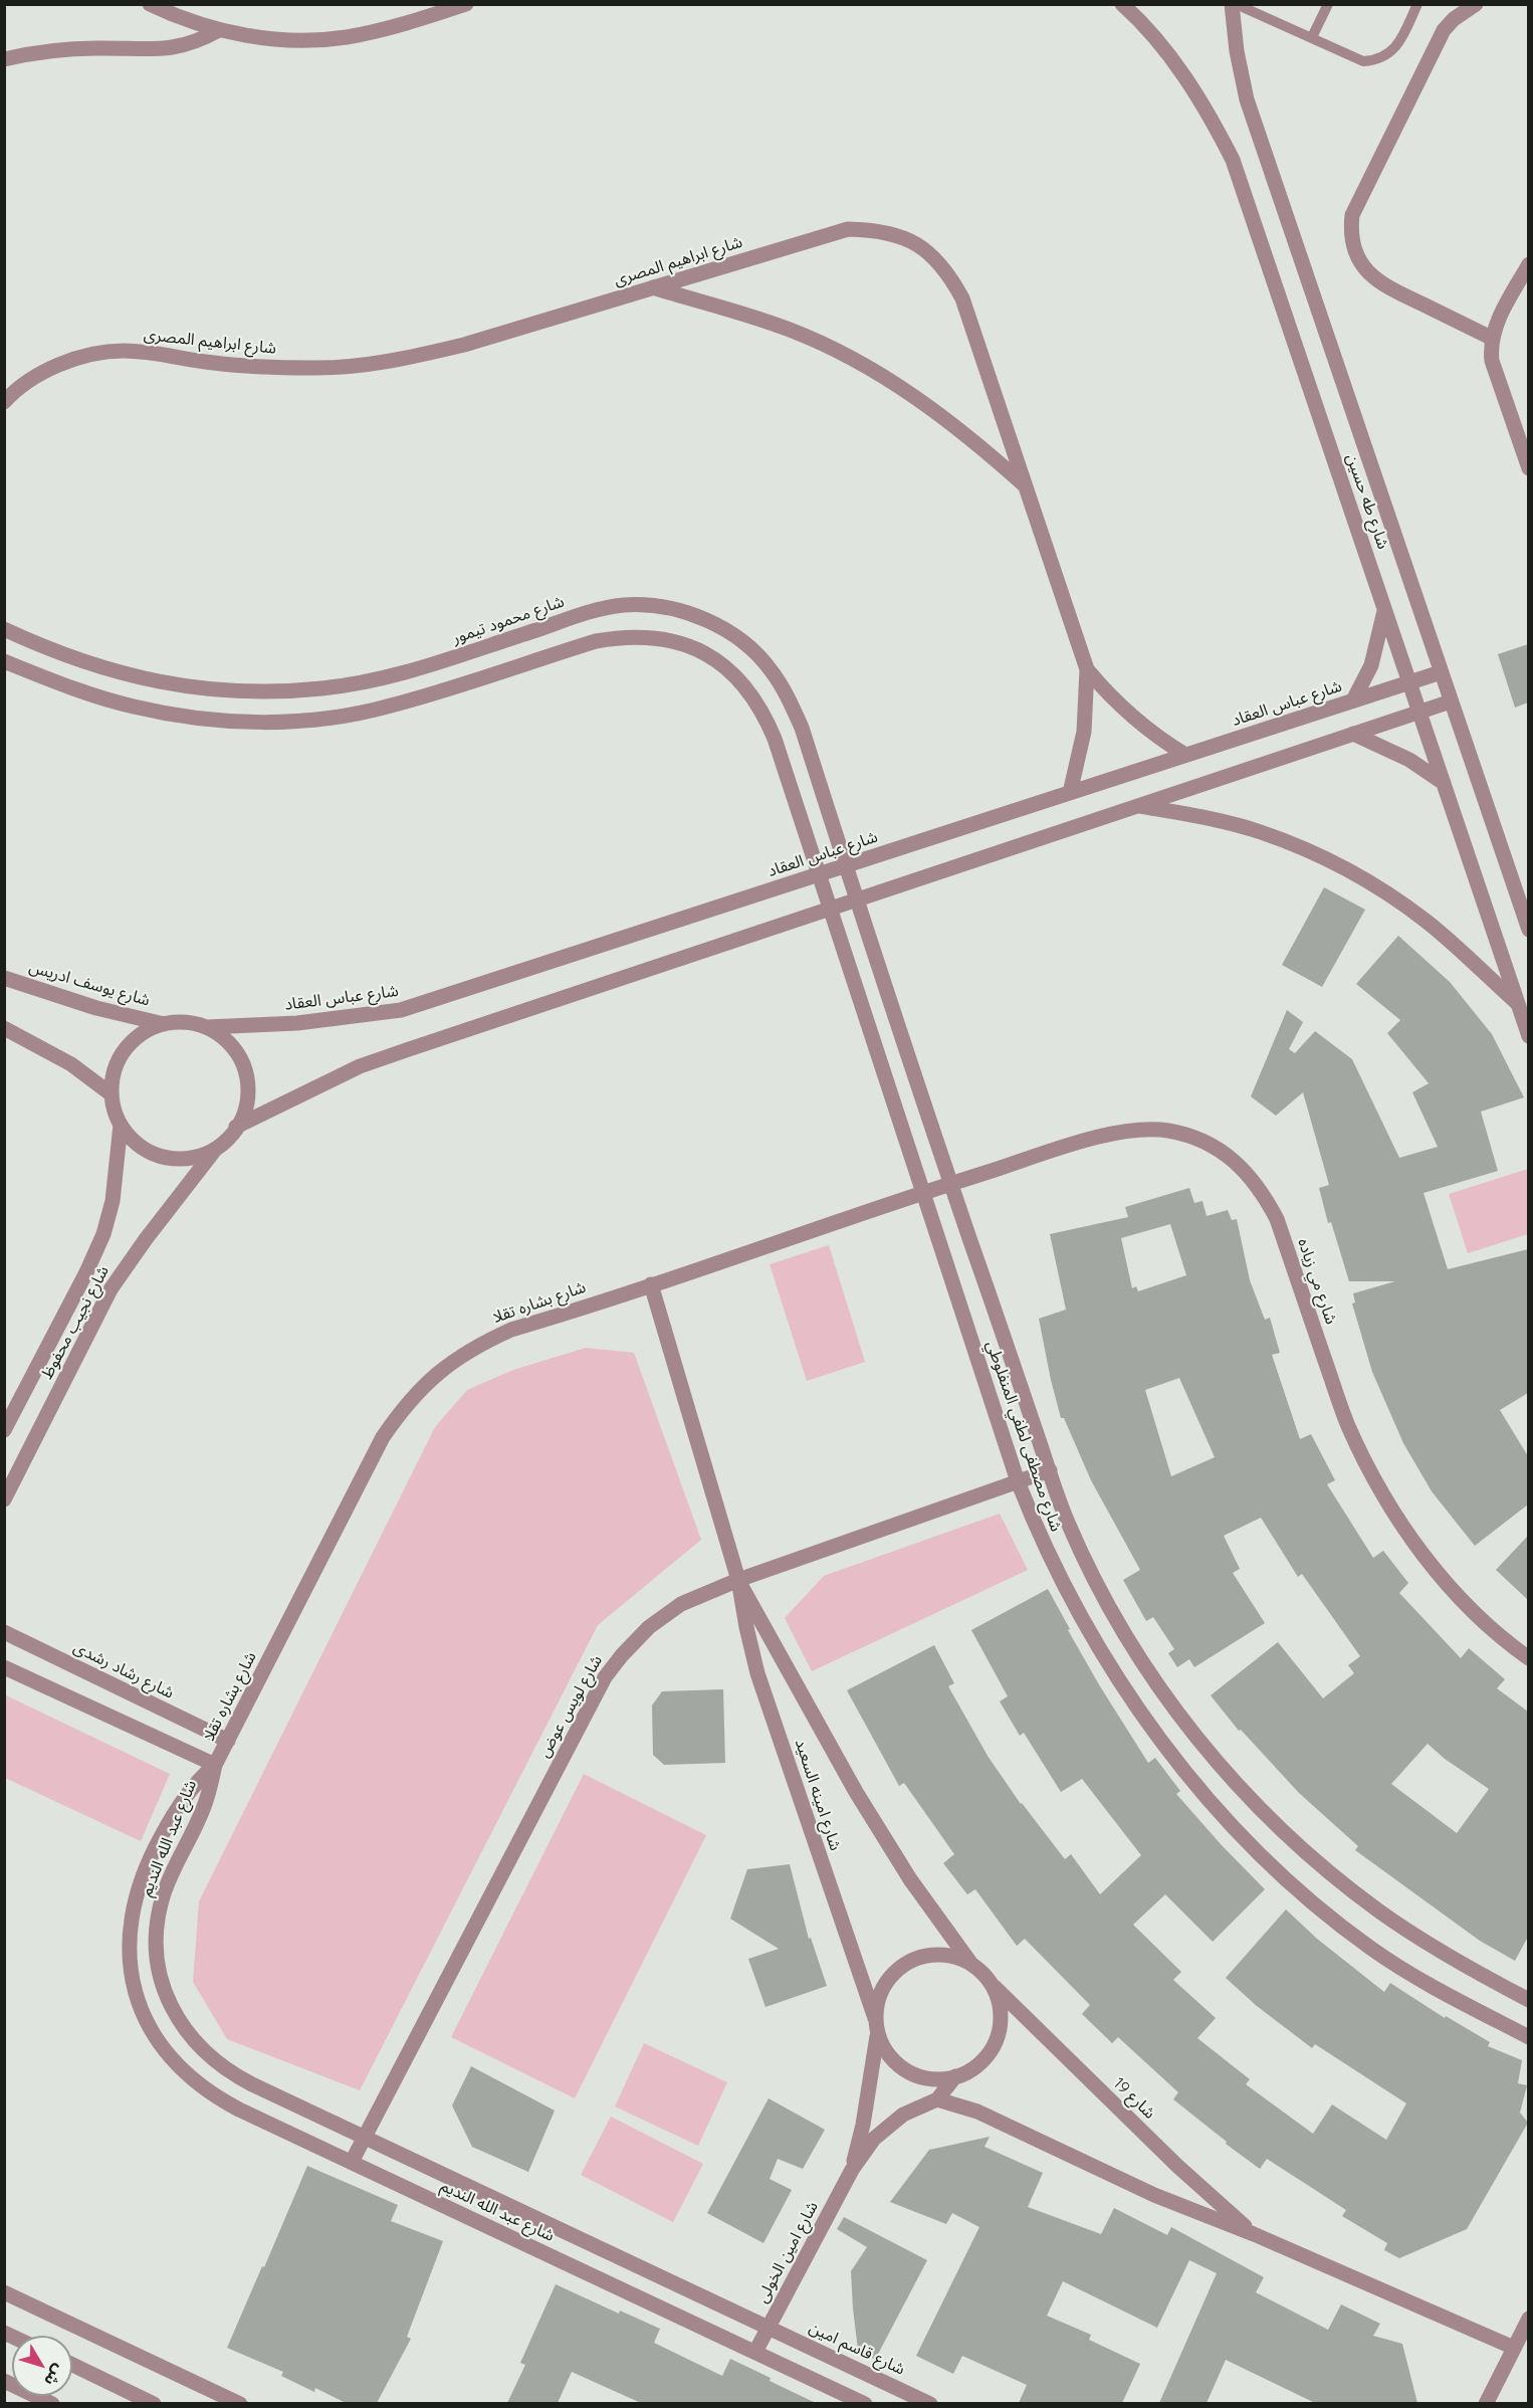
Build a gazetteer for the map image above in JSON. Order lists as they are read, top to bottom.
{
  "streets": {
    "street": [
      "شارع ابراهيم المصرى",
      "شارع طه حسين",
      "شارع محمود تيمور",
      "شارع عباس العقاد",
      "شارع يوسف ادريس",
      "شارع مي زياده",
      "شارع بشاره تقلا",
      "شارع نجيب محفوظ",
      "شارع مصطفى لطفي المنفلوطي",
      "شارع رشاد رشدى",
      "شارع لويس عوض",
      "شارع امينه السعيد",
      "شارع عبد الله النديم",
      "شارع 19",
      "شارع امين الخولى",
      "شارع قاسم امين"
    ]
  },
  "crossings": [
    ["شارع ابراهيم المصرى", "شارع عباس العقاد"],
    ["شارع طه حسين", "شارع عباس العقاد"],
    ["شارع محمود تيمور", "شارع عباس العقاد"],
    ["شارع محمود تيمور", "شارع مصطفى لطفي المنفلوطي"],
    ["شارع عباس العقاد", "شارع يوسف ادريس"],
    ["شارع عباس العقاد", "شارع نجيب محفوظ"],
    ["شارع يوسف ادريس", "شارع نجيب محفوظ"],
    ["شارع مي زياده", "شارع بشاره تقلا"],
    ["شارع مي زياده", "شارع مصطفى لطفي المنفلوطي"],
    ["شارع بشاره تقلا", "شارع مصطفى لطفي المنفلوطي"],
    ["شارع بشاره تقلا", "شارع رشاد رشدى"],
    ["شارع بشاره تقلا", "شارع امينه السعيد"],
    ["شارع بشاره تقلا", "شارع عبد الله النديم"],
    ["شارع مصطفى لطفي المنفلوطي", "شارع لويس عوض"],
    ["شارع لويس عوض", "شارع امينه السعيد"],
    ["شارع لويس عوض", "شارع عبد الله النديم"],
    ["شارع امينه السعيد", "شارع 19"],
    ["شارع امينه السعيد", "شارع امين الخولى"],
    ["شارع عبد الله النديم", "شارع امين الخولى"],
    ["شارع عبد الله النديم", "شارع قاسم امين"],
    ["شارع 19", "شارع امين الخولى"],
    ["شارع امين الخولى", "شارع قاسم امين"]
  ],
  "north": "bottom right"
}
